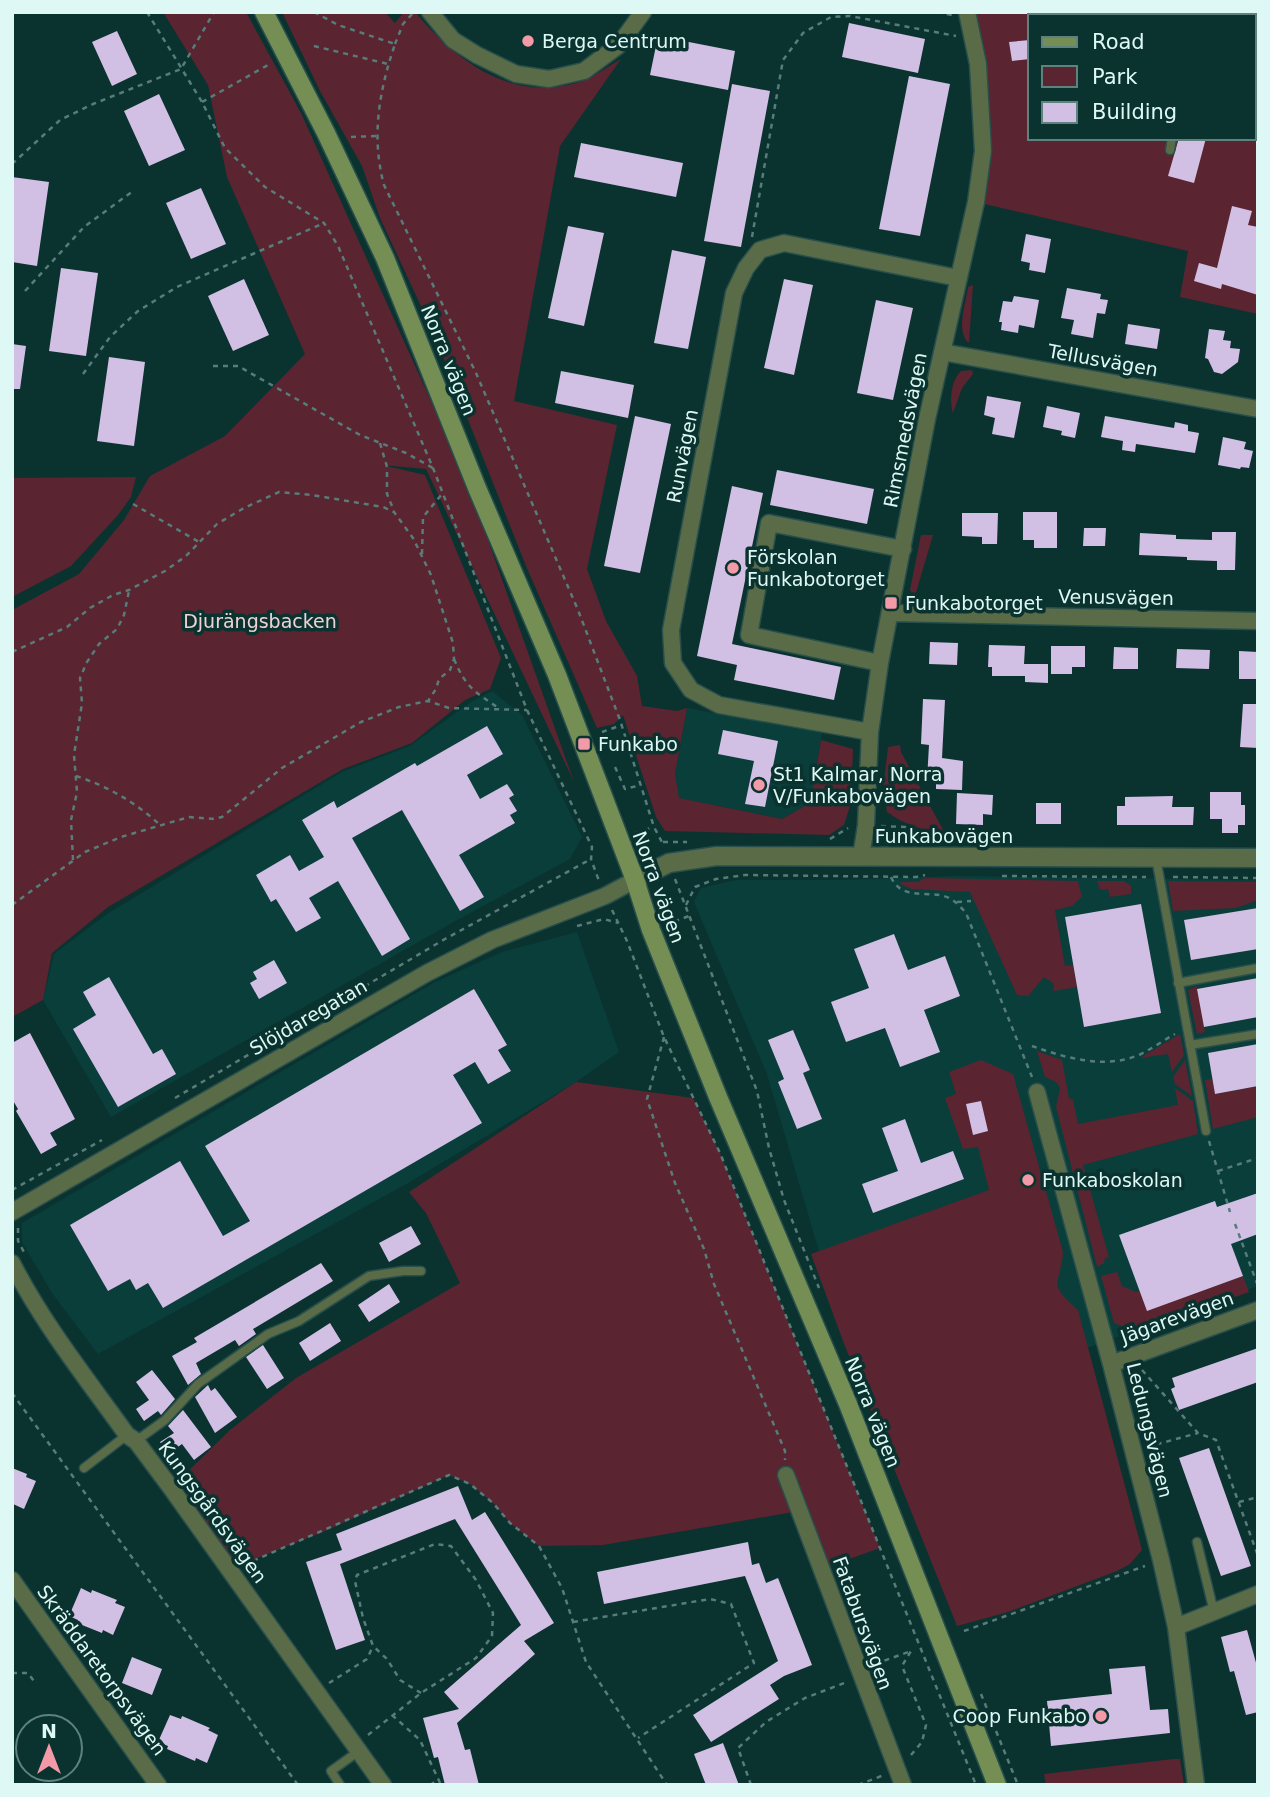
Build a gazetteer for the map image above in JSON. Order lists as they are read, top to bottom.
{
  "streets": {
    "main road": ["Norra vägen"],
    "street": [
      "Tellusvägen",
      "Rimsmedsvägen",
      "Runvägen",
      "Venusvägen",
      "Funkabovägen",
      "Slöjdaregatan",
      "Jägarevägen",
      "Ledungsvägen",
      "Kungsgårdsvägen",
      "Fatabursvägen",
      "Skräddaretorpsvägen"
    ]
  },
  "crossings": [
    ["Norra vägen", "Funkabovägen"],
    ["Norra vägen", "Slöjdaregatan"],
    ["Tellusvägen", "Rimsmedsvägen"],
    ["Rimsmedsvägen", "Runvägen"],
    ["Rimsmedsvägen", "Venusvägen"],
    ["Rimsmedsvägen", "Funkabovägen"],
    ["Funkabovägen", "Slöjdaregatan"],
    ["Jägarevägen", "Ledungsvägen"]
  ],
  "parks": ["Djurängsbacken"],
  "places": {
    "other": [
      "Berga Centrum",
      "Förskolan Funkabotorget",
      "St1 Kalmar, Norra V/Funkabovägen",
      "Funkaboskolan",
      "Coop Funkabo"
    ],
    "transit": ["Funkabotorget", "Funkabo"]
  },
  "legend": ["Road", "Park", "Building"],
  "north": "top"
}
